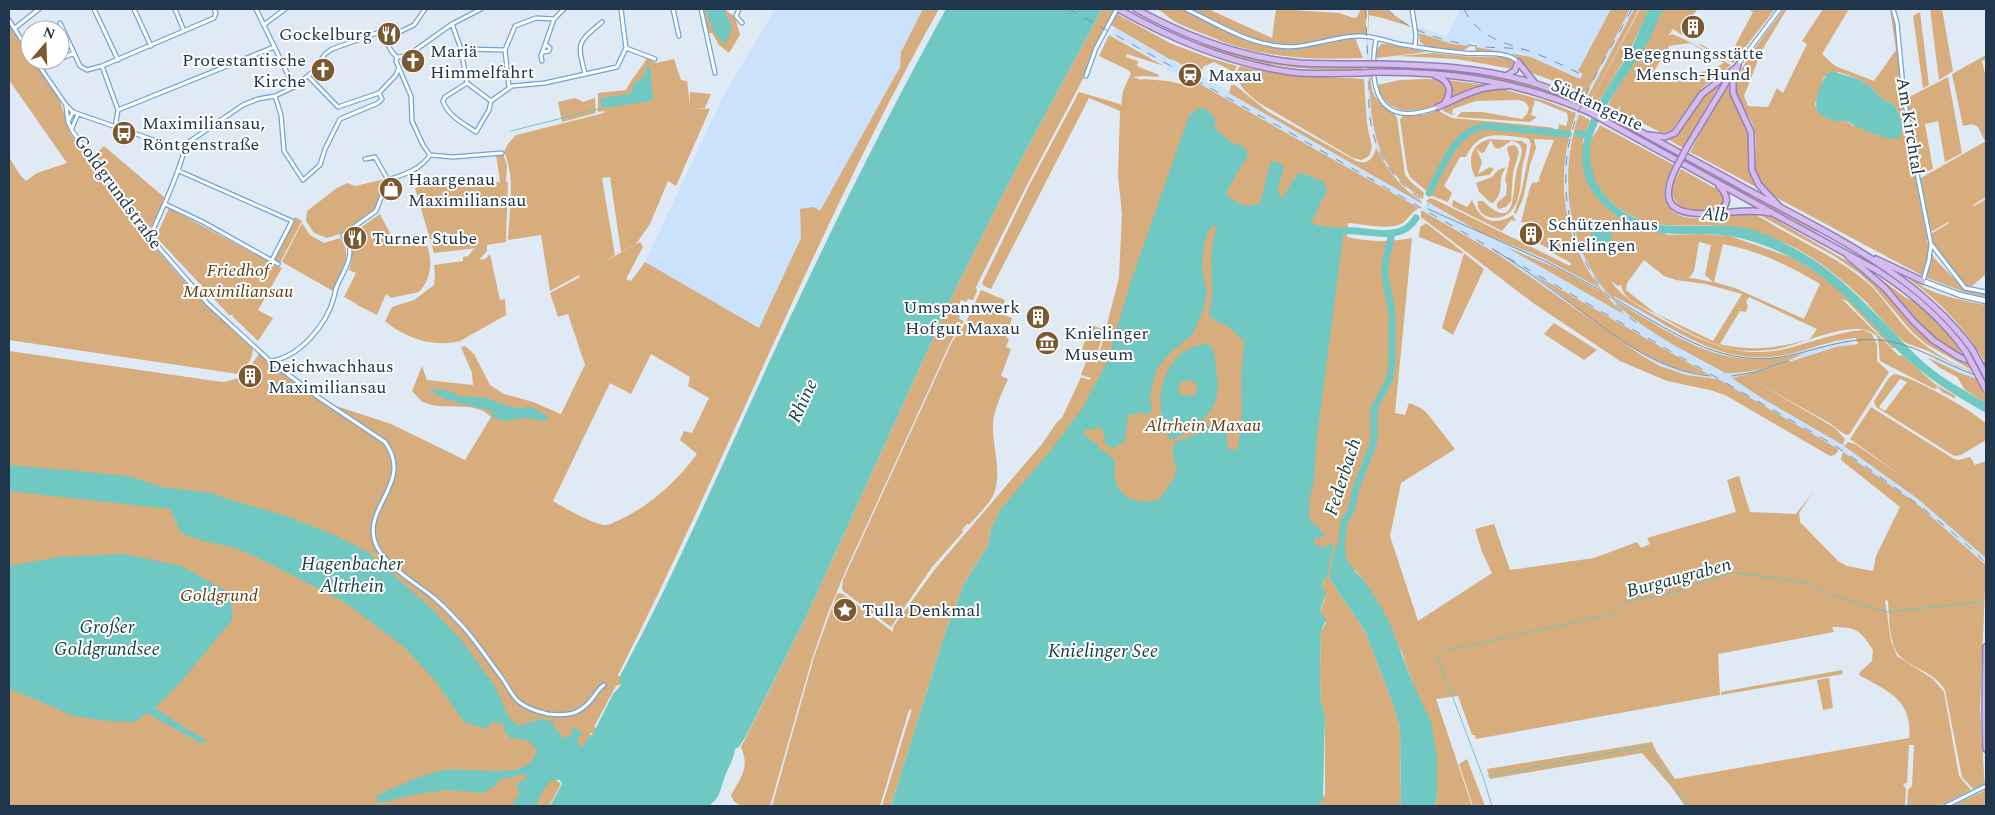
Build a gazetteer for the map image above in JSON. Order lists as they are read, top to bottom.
{
  "streets": {
    "highway": ["Südtangente"],
    "street": ["Am Kirchtal", "Goldgrundstraße"]
  },
  "water": [
    "Alb",
    "Rhine",
    "Federbach",
    "Hagenbacher Altrhein",
    "Burgaugraben",
    "Großer Goldgrundsee",
    "Knielinger See"
  ],
  "parks": ["Friedhof Maximiliansau", "Altrhein Maxau", "Goldgrund"],
  "places": {
    "building": [
      "Begegnungsstätte Mensch-Hund",
      "Schützenhaus Knielingen",
      "Umspannwerk Hofgut Maxau",
      "Deichwachhaus Maximiliansau"
    ],
    "restaurant": ["Gockelburg", "Turner Stube"],
    "church": ["Mariä Himmelfahrt", "Protestantische Kirche"],
    "station": ["Maxau"],
    "bus stop": ["Maximiliansau, Röntgenstraße"],
    "shop": ["Haargenau Maximiliansau"],
    "museum": ["Knielinger Museum"],
    "place": ["Tulla Denkmal"]
  },
  "north": "top"
}
